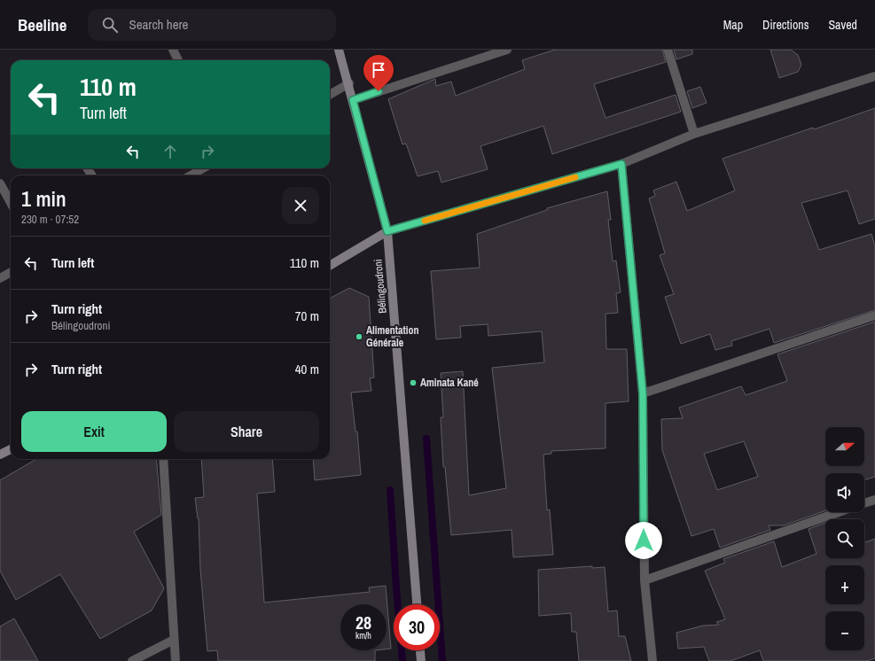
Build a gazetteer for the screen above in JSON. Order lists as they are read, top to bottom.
{
  "streets": {
    "street": ["Bélingoudroni"]
  },
  "places": ["Alimentation Générale", "Aminata Kané"],
  "north": "right",
  "page": {
    "header": "Beeline",
    "search": "Search here",
    "nav": ["Map", "Directions", "Saved"],
    "turn": ["110 m", "Turn left"],
    "heading": ["1 min", "230 m · 07:52"],
    "list": [
      {
        "name": "Turn left",
        "value": "110 m"
      },
      {
        "name": "Turn right",
        "note": "Bélingoudroni",
        "value": "70 m"
      },
      {
        "name": "Turn right",
        "value": "40 m"
      }
    ],
    "buttons": ["Exit", "Share"],
    "map_buttons": ["+", "−"],
    "speed": "28 km/h",
    "limit": "30"
  }
}
